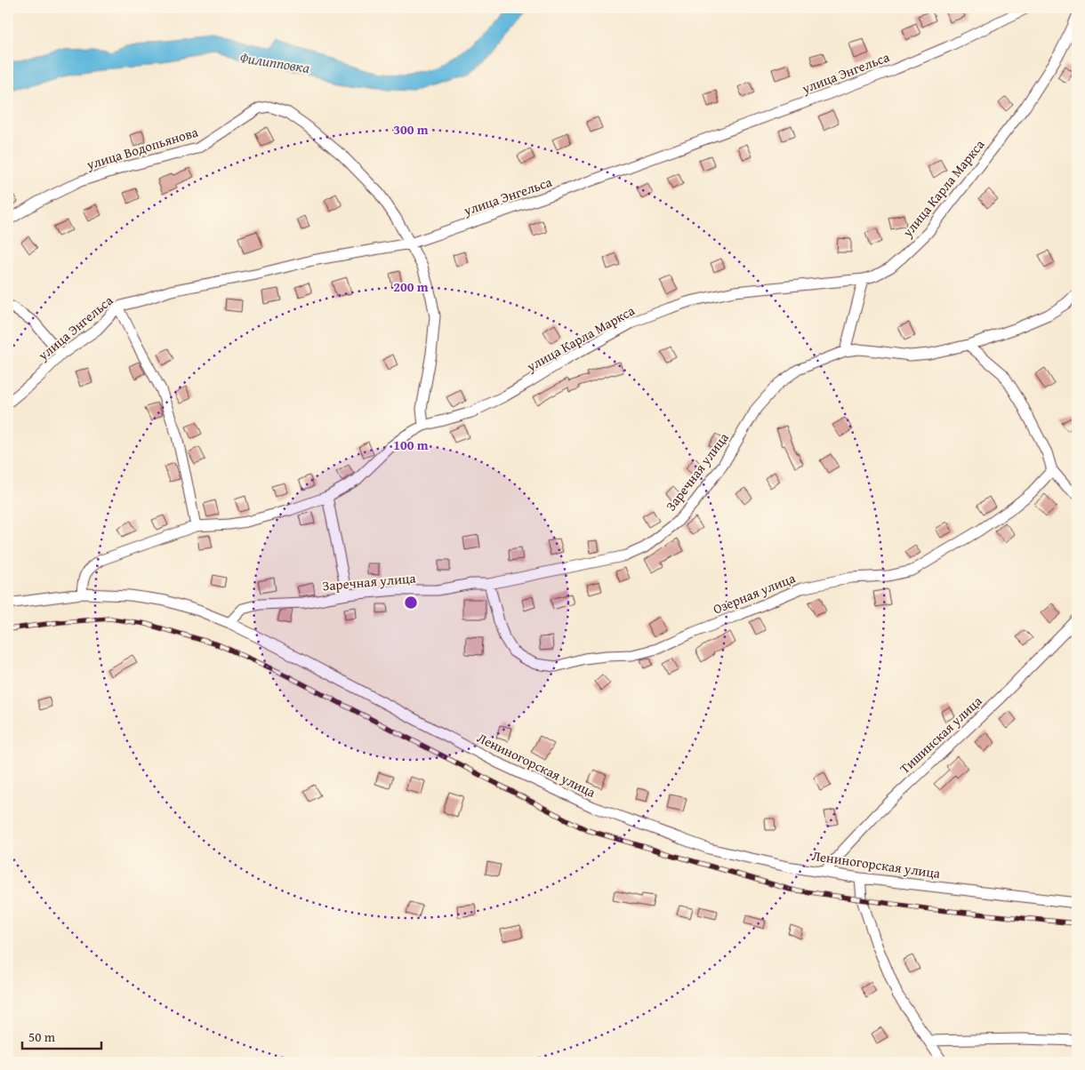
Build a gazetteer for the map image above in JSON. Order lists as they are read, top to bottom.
{
  "streets": {
    "street": [
      "улица Энгельса",
      "улица Водопьянова",
      "улица Карла Маркса",
      "Заречная улица",
      "Озерная улица",
      "Тишинская улица",
      "Лениногорская улица"
    ]
  },
  "crossings": [
    ["улица Энгельса", "улица Водопьянова"],
    ["улица Водопьянова", "улица Карла Маркса"],
    ["улица Карла Маркса", "Лениногорская улица"],
    ["Заречная улица", "Озерная улица"],
    ["Заречная улица", "Лениногорская улица"],
    ["Тишинская улица", "Лениногорская улица"]
  ],
  "water": ["Филипповка"],
  "scale_bar": "50 m",
  "rings": ["300 m", "200 m", "100 m"]
}
